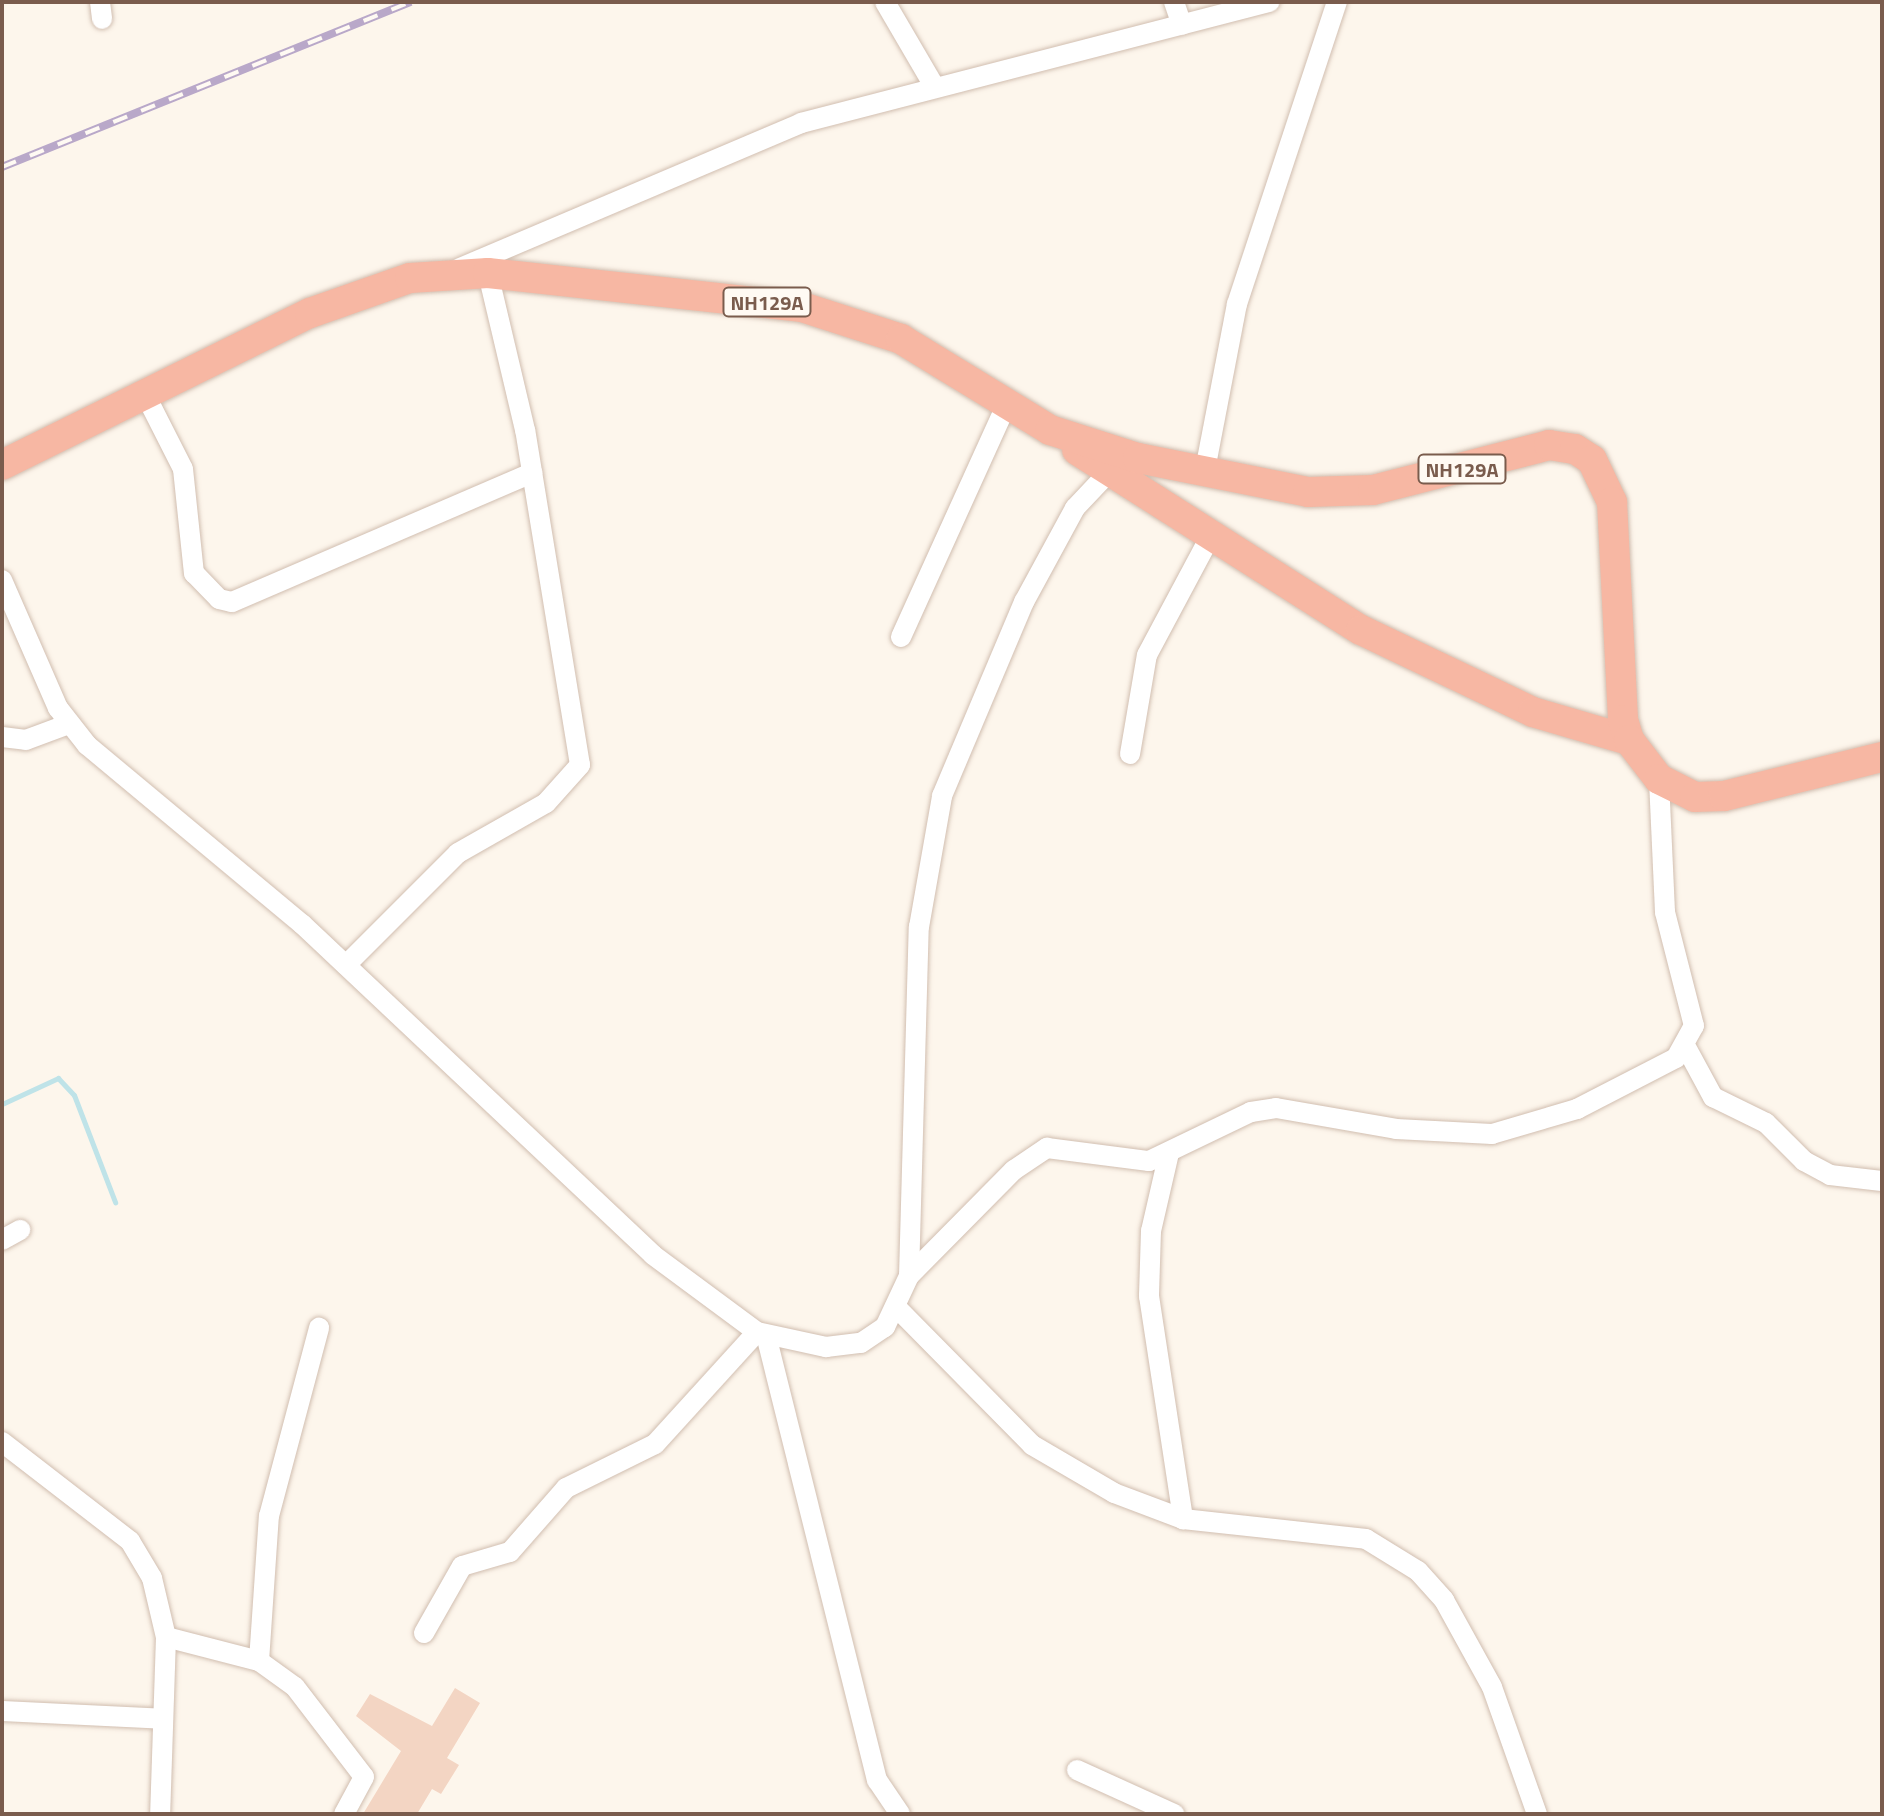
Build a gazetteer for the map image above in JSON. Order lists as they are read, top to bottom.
{
  "streets": {
    "highway": ["NH129A"]
  }
}
